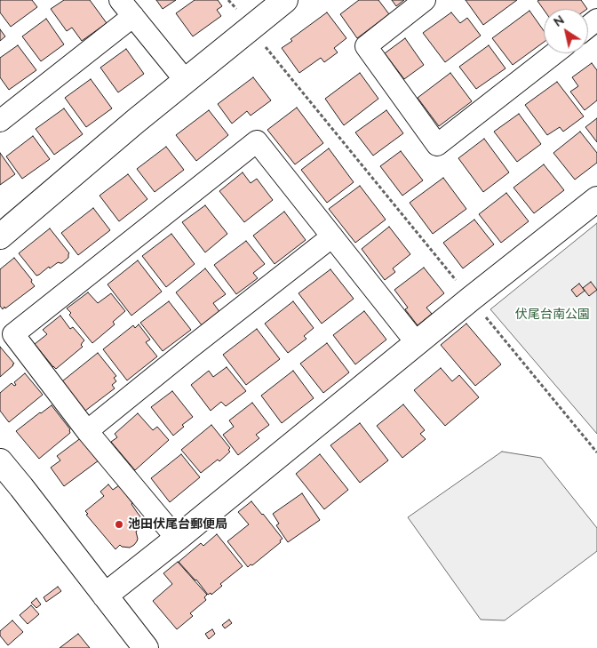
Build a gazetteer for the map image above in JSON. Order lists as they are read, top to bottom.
{
  "parks": ["伏尾台南公園"],
  "places": ["池田伏尾台郵便局"],
  "north": "top left"
}
